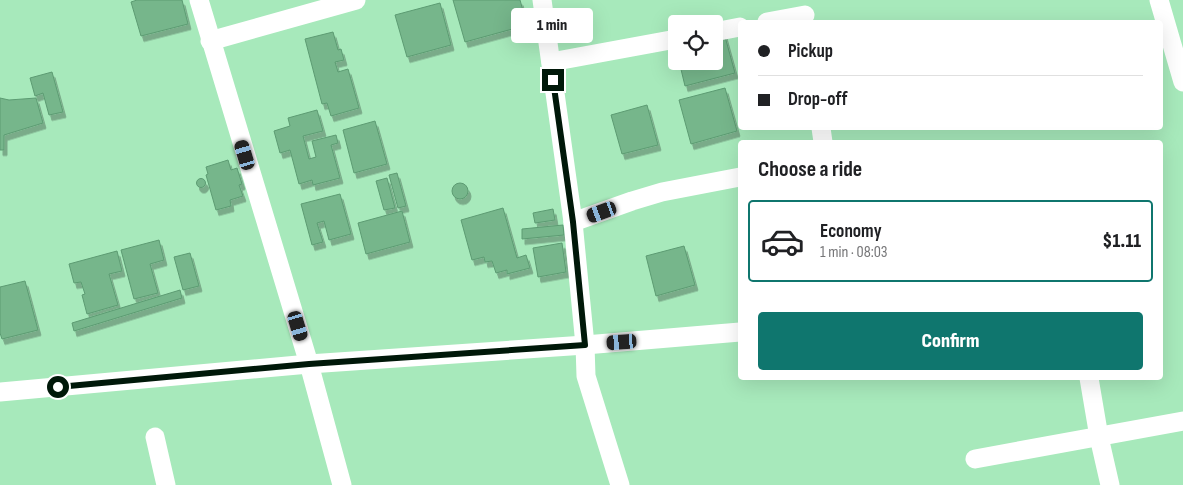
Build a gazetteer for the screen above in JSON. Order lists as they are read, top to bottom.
{
  "page": {
    "bubble": "1 min",
    "banner": ["Pickup", "Drop-off"],
    "heading": "Choose a ride",
    "list": [
      {
        "name": "Economy",
        "note": "1 min · 08:03",
        "value": "$1.11"
      }
    ],
    "buttons": "Confirm"
  }
}
